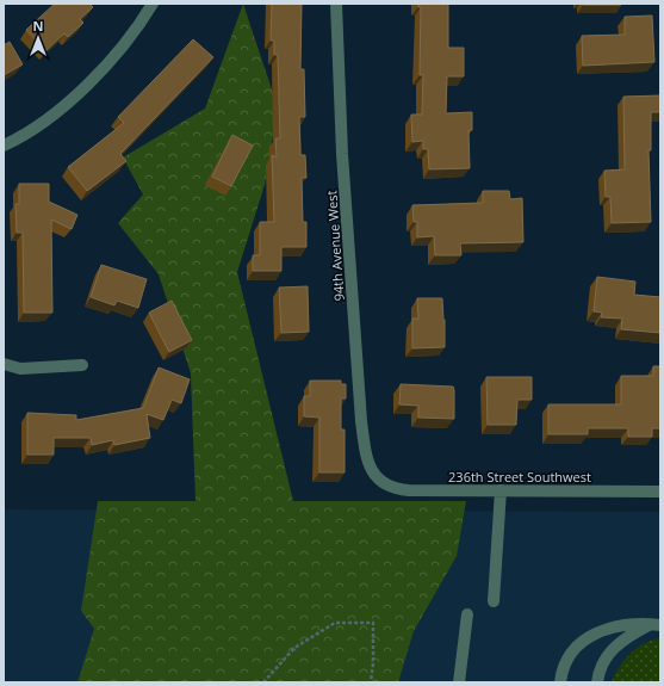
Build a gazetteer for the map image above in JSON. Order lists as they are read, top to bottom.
{
  "streets": {
    "street": ["94th Avenue West", "236th Street Southwest"]
  },
  "crossings": [
    ["94th Avenue West", "236th Street Southwest"]
  ],
  "north": "top"
}
